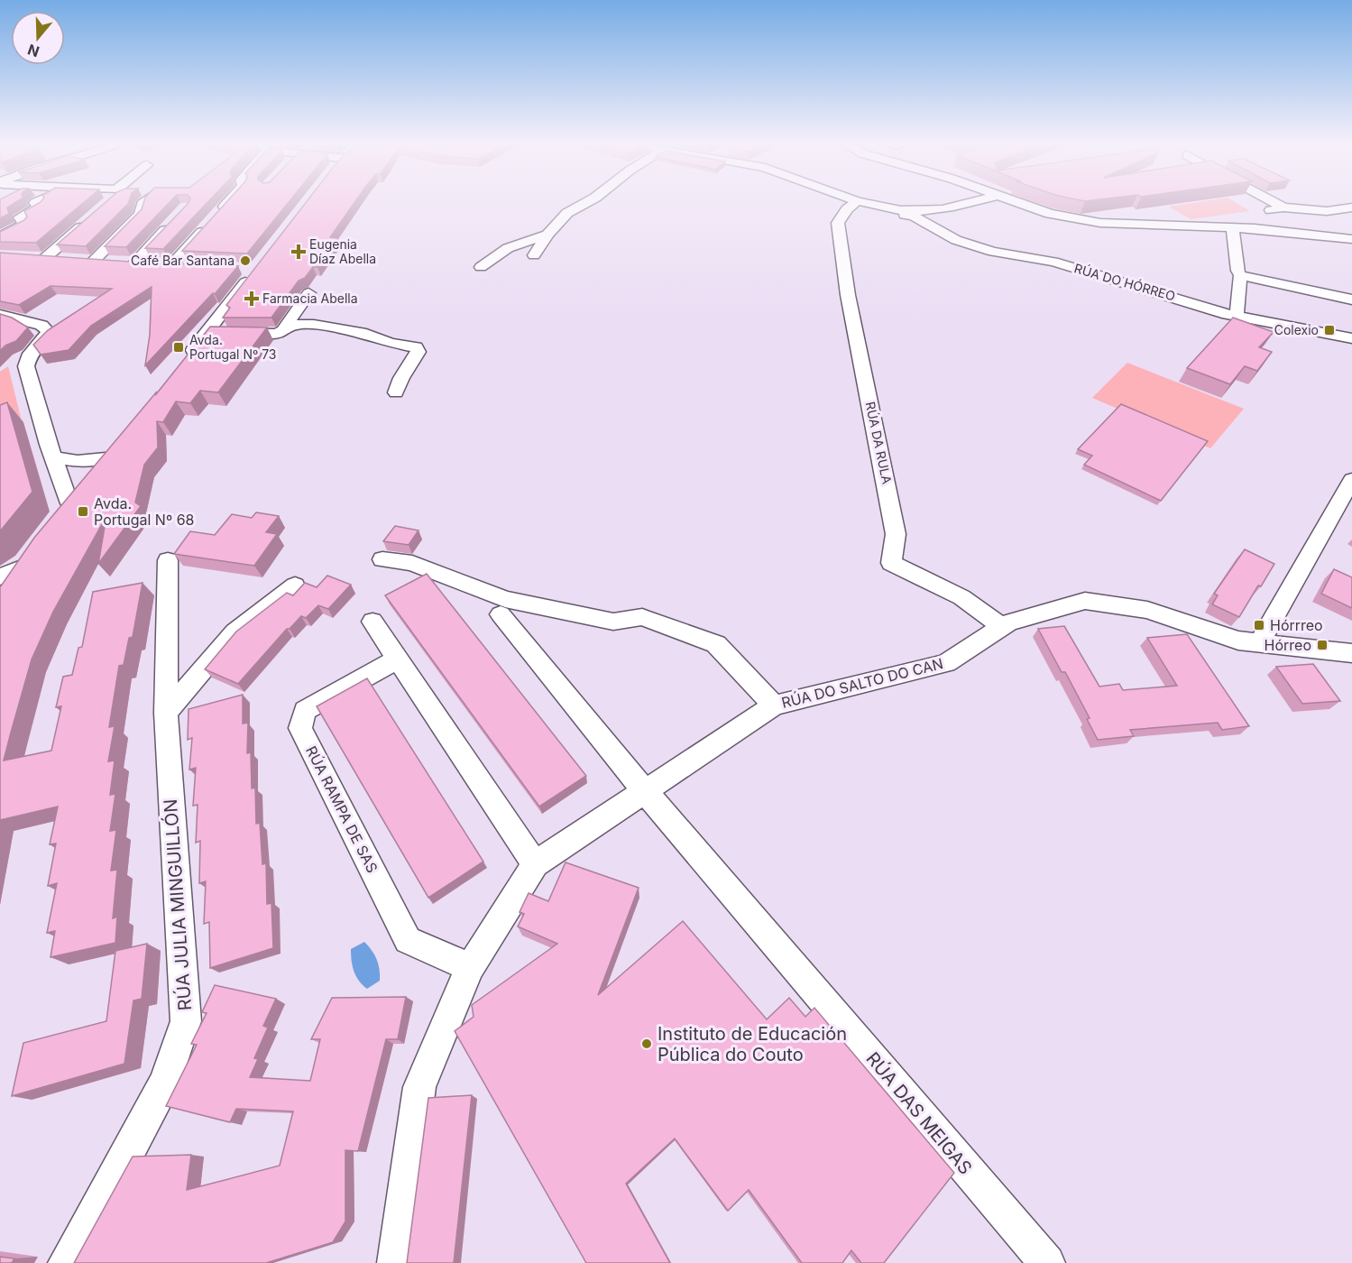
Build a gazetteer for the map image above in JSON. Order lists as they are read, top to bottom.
{
  "streets": {
    "street": [
      "RÚA DO HÓRREO",
      "RÚA DA RULA",
      "RÚA DO SALTO DO CAN",
      "RÚA RAMPA DE SAS",
      "RÚA JULIA MINGUILLÓN",
      "RÚA DAS MEIGAS"
    ]
  },
  "crossings": [
    ["RÚA DO HÓRREO", "RÚA DA RULA"],
    ["RÚA DA RULA", "RÚA DO SALTO DO CAN"]
  ],
  "places": {
    "health": ["Eugenia Díaz Abella", "Farmacia Abella"],
    "other": ["Café Bar Santana", "Instituto de Educación Pública do Couto"],
    "transit": [
      "Colexio",
      "Avda. Portugal Nº 73",
      "Avda. Portugal Nº 68",
      "Hórrreo",
      "Hórreo"
    ]
  },
  "north": "bottom"
}
